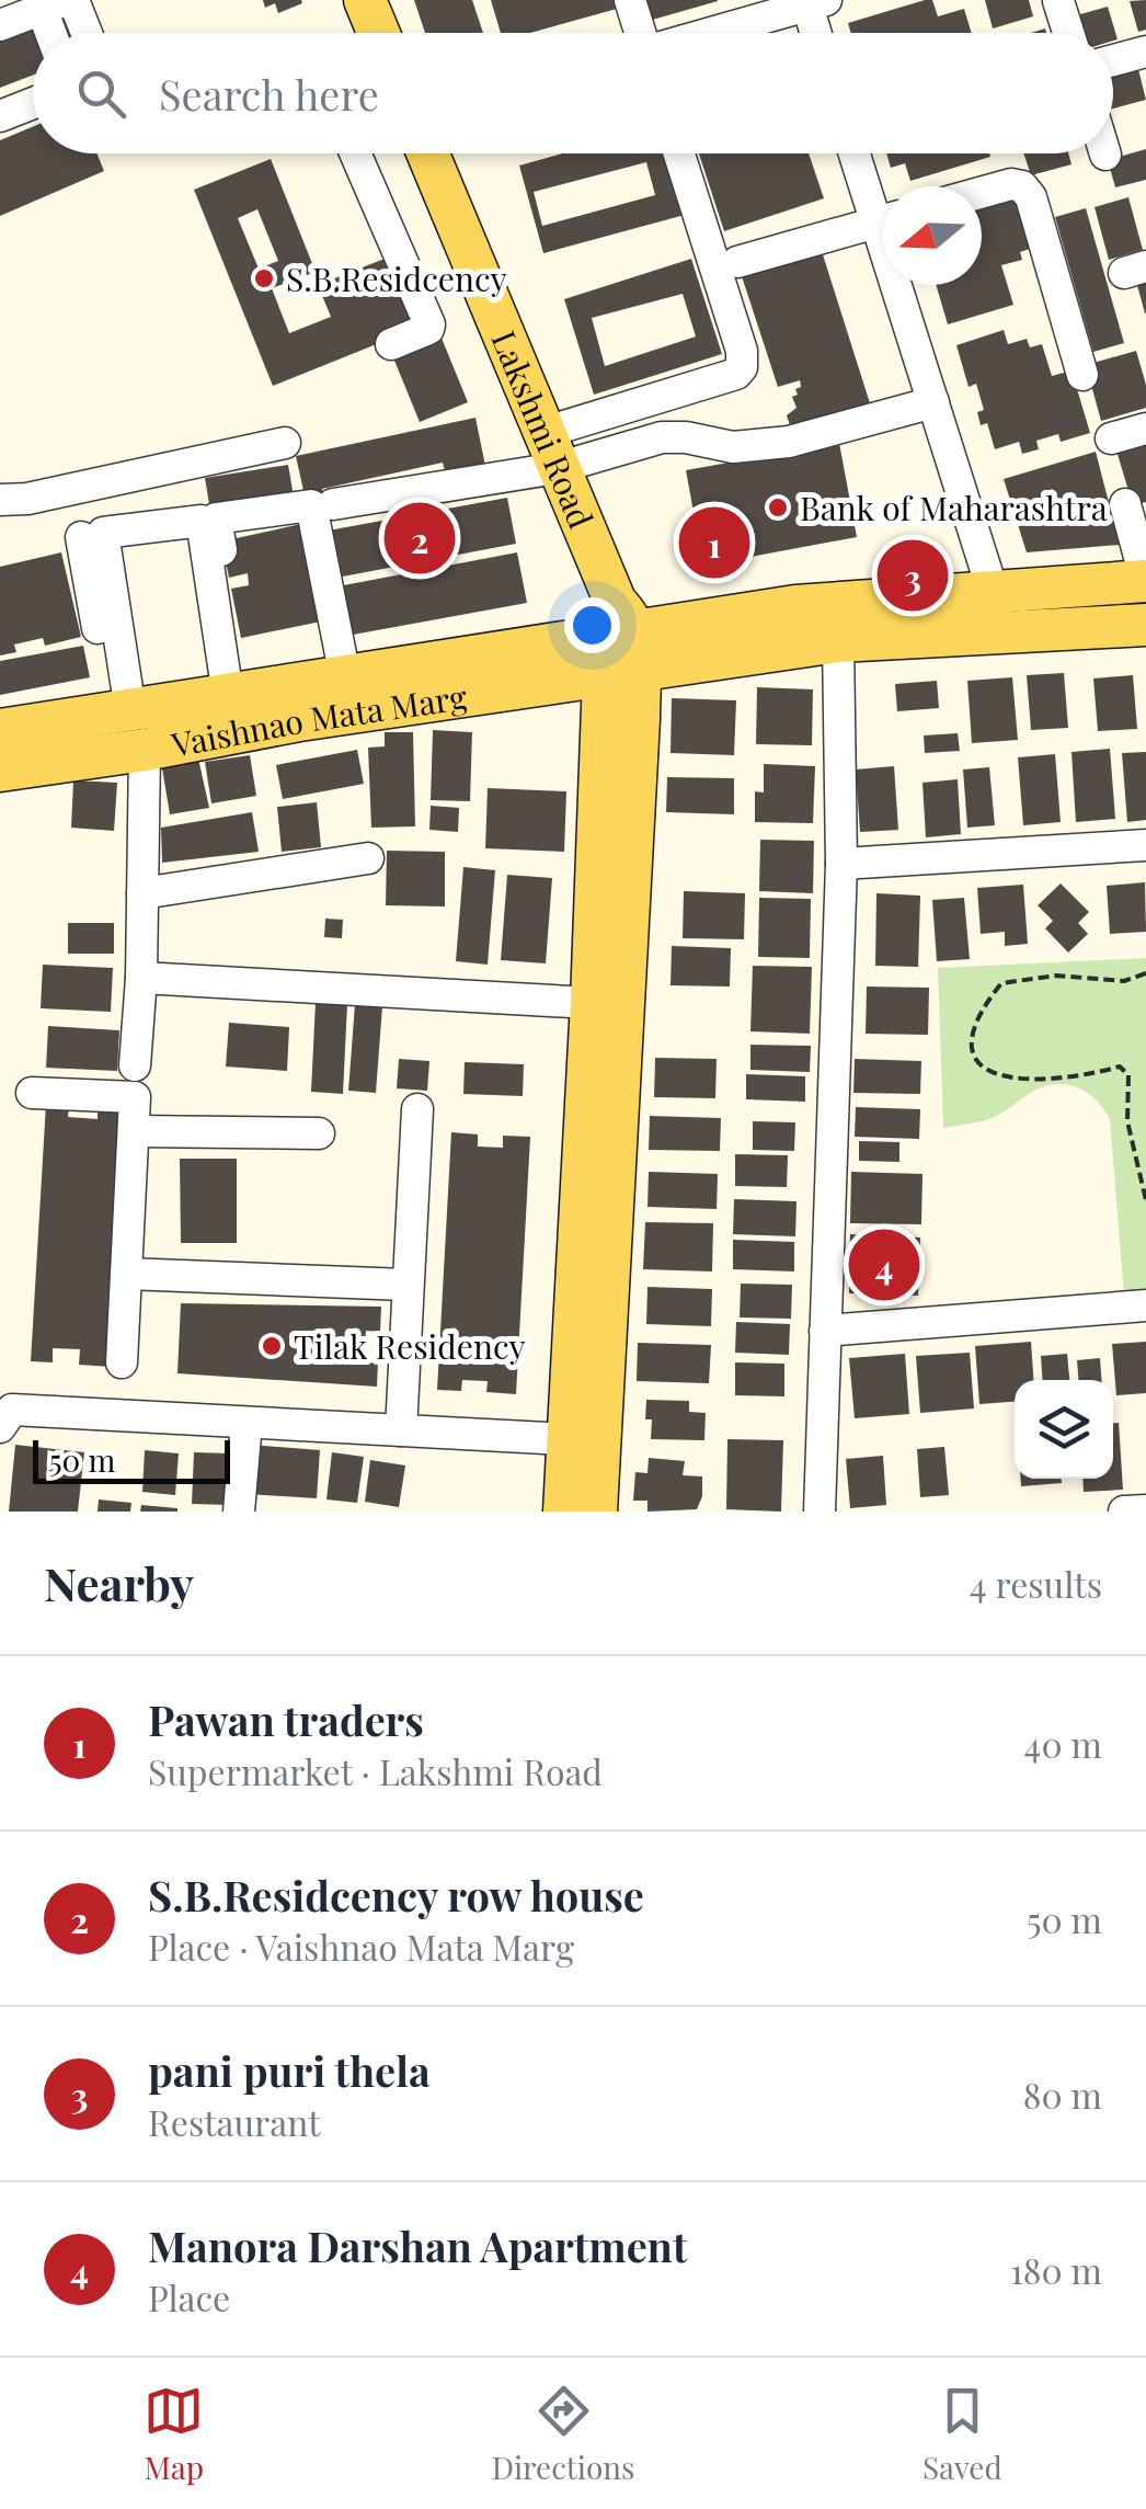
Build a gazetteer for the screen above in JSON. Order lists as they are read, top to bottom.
{
  "streets": {
    "main road": ["Lakshmi Road", "Vaishnao Mata Marg"]
  },
  "crossings": [
    ["Lakshmi Road", "Vaishnao Mata Marg"]
  ],
  "places": ["S.B.Residcency", "Bank of Maharashtra", "Tilak Residency"],
  "scale_bar": "50 m",
  "north": "left",
  "page": {
    "search": "Search here",
    "pins": [
      "2",
      "1",
      "3",
      "4"
    ],
    "scale": "50 m",
    "heading": ["Nearby", "4 results"],
    "list": [
      {
        "mark": "1",
        "name": "Pawan traders",
        "note": "Supermarket · Lakshmi Road",
        "value": "40 m"
      },
      {
        "mark": "2",
        "name": "S.B.Residcency row house",
        "note": "Place · Vaishnao Mata Marg",
        "value": "50 m"
      },
      {
        "mark": "3",
        "name": "pani puri thela",
        "note": "Restaurant",
        "value": "80 m"
      },
      {
        "mark": "4",
        "name": "Manora Darshan Apartment",
        "note": "Place",
        "value": "180 m"
      }
    ],
    "nav": ["Map", "Directions", "Saved"]
  }
}
